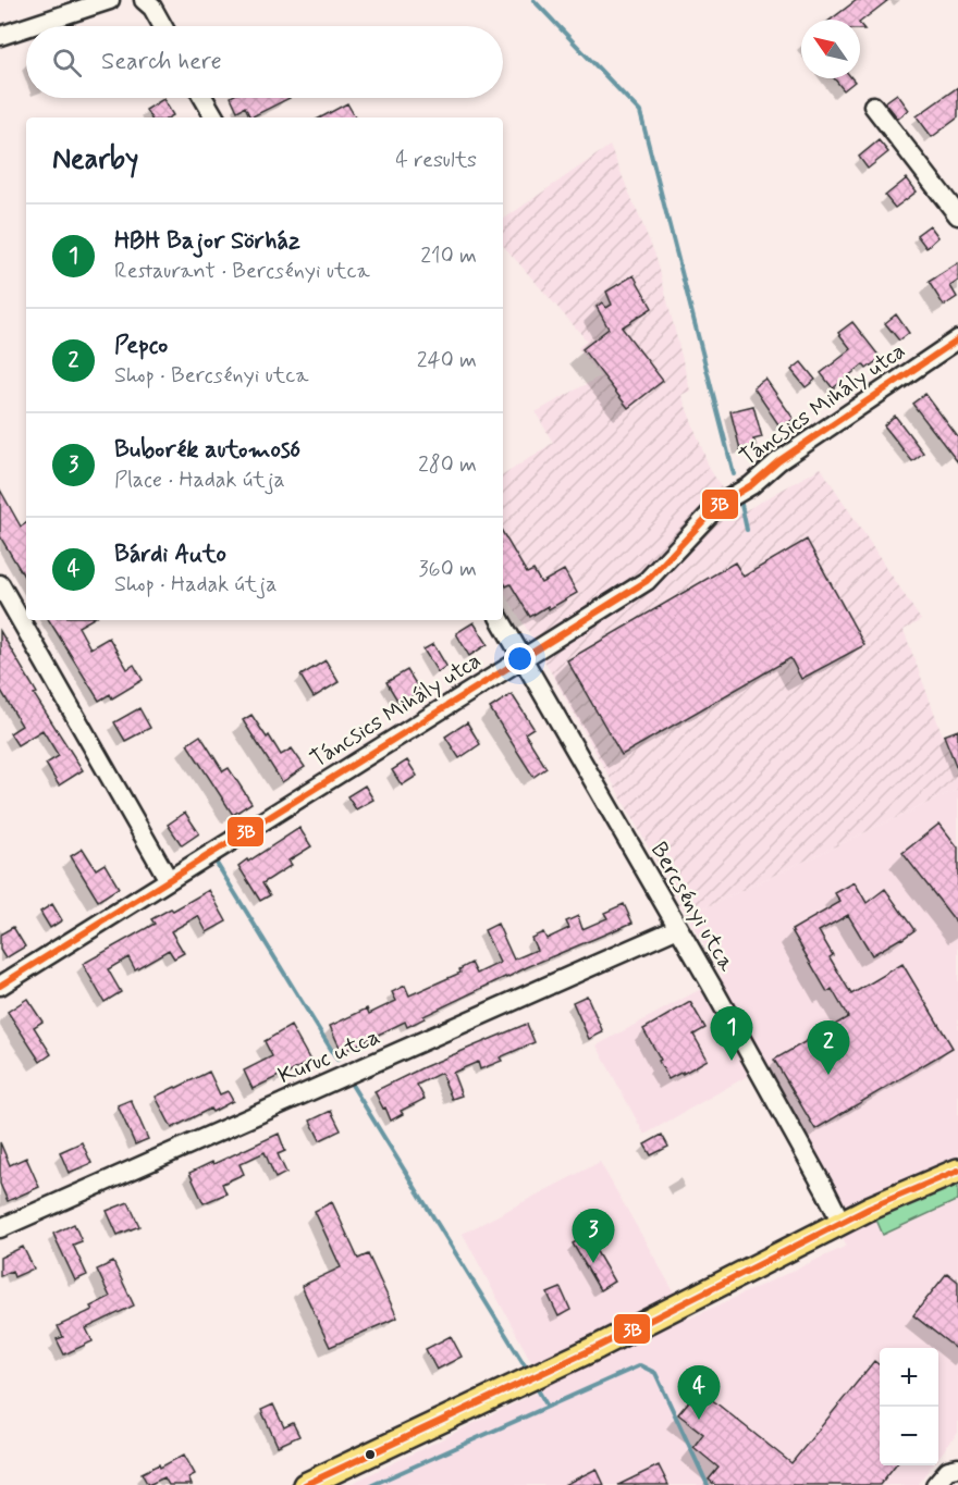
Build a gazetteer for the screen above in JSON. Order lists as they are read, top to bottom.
{
  "streets": {
    "street": ["Táncsics Mihály utca", "Bercsényi utca", "Kuruc utca"]
  },
  "crossings": [
    ["Táncsics Mihály utca", "Bercsényi utca"],
    ["Bercsényi utca", "Kuruc utca"]
  ],
  "lines": ["transit line 3B"],
  "north": "top left",
  "page": {
    "search": "Search here",
    "heading": ["Nearby", "4 results"],
    "list": [
      {
        "mark": "1",
        "name": "HBH Bajor Sörház",
        "note": "Restaurant · Bercsényi utca",
        "value": "210 m"
      },
      {
        "mark": "2",
        "name": "Pepco",
        "note": "Shop · Bercsényi utca",
        "value": "240 m"
      },
      {
        "mark": "3",
        "name": "Buborék automosó",
        "note": "Place · Hadak útja",
        "value": "280 m"
      },
      {
        "mark": "4",
        "name": "Bárdi Auto",
        "note": "Shop · Hadak útja",
        "value": "360 m"
      }
    ],
    "pins": [
      "1",
      "2",
      "3",
      "4"
    ],
    "map_buttons": ["+", "−"]
  }
}
